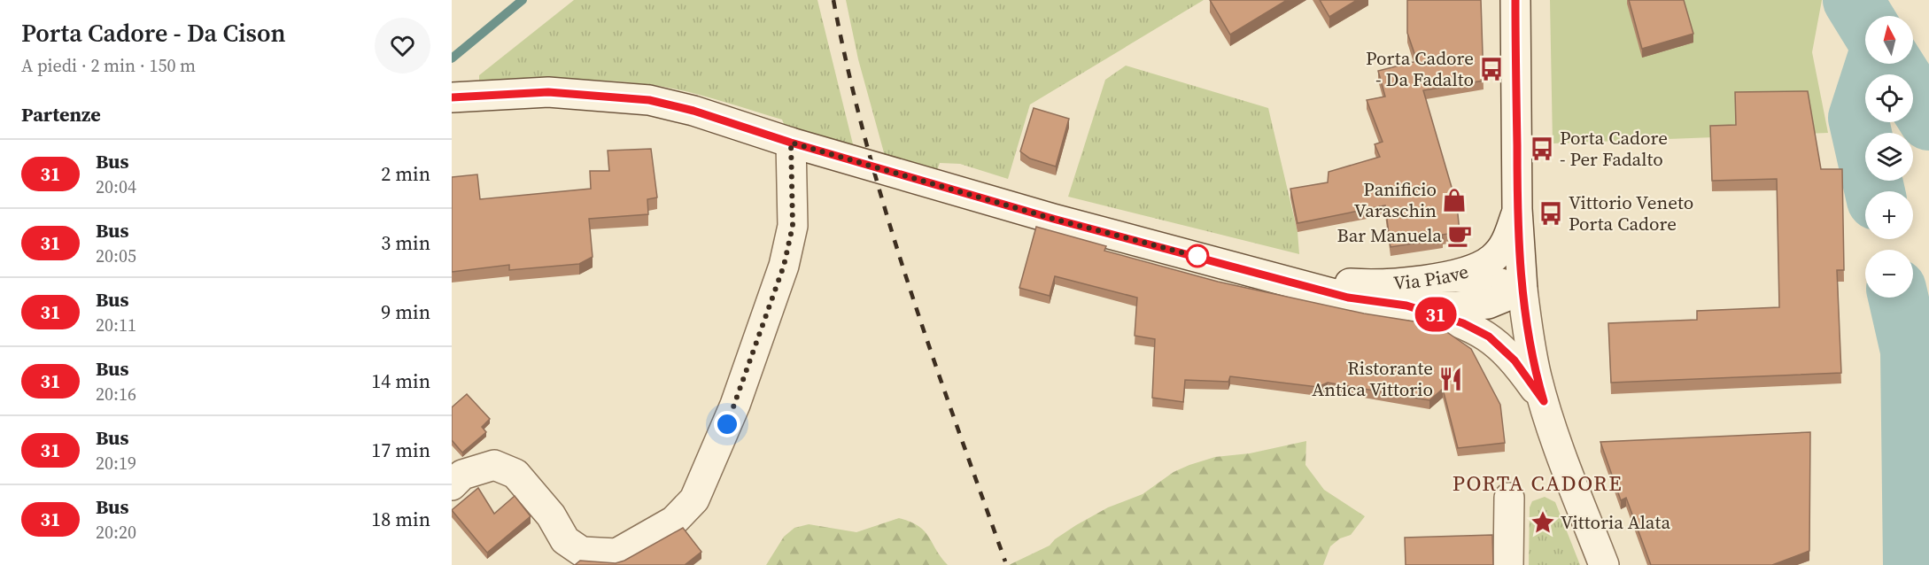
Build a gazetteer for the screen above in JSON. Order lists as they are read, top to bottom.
{
  "streets": {
    "main road": ["Via Piave"]
  },
  "districts": ["PORTA CADORE"],
  "places": {
    "bus stop": ["Porta Cadore - Da Fadalto", "Porta Cadore - Per Fadalto", "Vittorio Veneto Porta Cadore"],
    "shop": ["Panificio Varaschin"],
    "cafe": ["Bar Manuela"],
    "restaurant": ["Ristorante Antica Vittorio"],
    "place": ["Vittoria Alata"]
  },
  "lines": ["bus line 31"],
  "north": "top",
  "page": {
    "heading": [
      ["Porta Cadore - Da Cison", "A piedi · 2 min · 150 m"],
      "Partenze"
    ],
    "on_map": "31",
    "map_buttons": ["+", "−"],
    "list": [
      {
        "mark": "31",
        "name": "Bus",
        "note": "20:04",
        "value": "2 min"
      },
      {
        "mark": "31",
        "name": "Bus",
        "note": "20:05",
        "value": "3 min"
      },
      {
        "mark": "31",
        "name": "Bus",
        "note": "20:11",
        "value": "9 min"
      },
      {
        "mark": "31",
        "name": "Bus",
        "note": "20:16",
        "value": "14 min"
      },
      {
        "mark": "31",
        "name": "Bus",
        "note": "20:19",
        "value": "17 min"
      },
      {
        "mark": "31",
        "name": "Bus",
        "note": "20:20",
        "value": "18 min"
      }
    ]
  }
}
